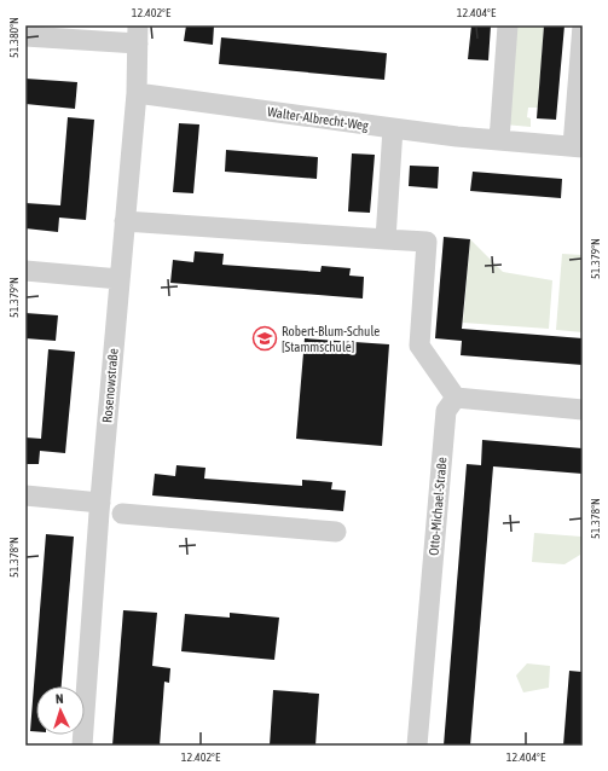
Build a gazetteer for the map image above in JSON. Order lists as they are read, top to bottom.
{
  "streets": {
    "street": ["Walter-Albrecht-Weg", "Rosenowstraße", "Otto-Michael-Straße"]
  },
  "crossings": [
    ["Walter-Albrecht-Weg", "Rosenowstraße"]
  ],
  "places": {
    "school or university": ["Robert-Blum-Schule [Stammschule]"]
  },
  "north": "top",
  "coordinates": [
    "12.402°E",
    "12.404°E",
    "51.380°N",
    "51.379°N",
    "51.378°N"
  ]
}
